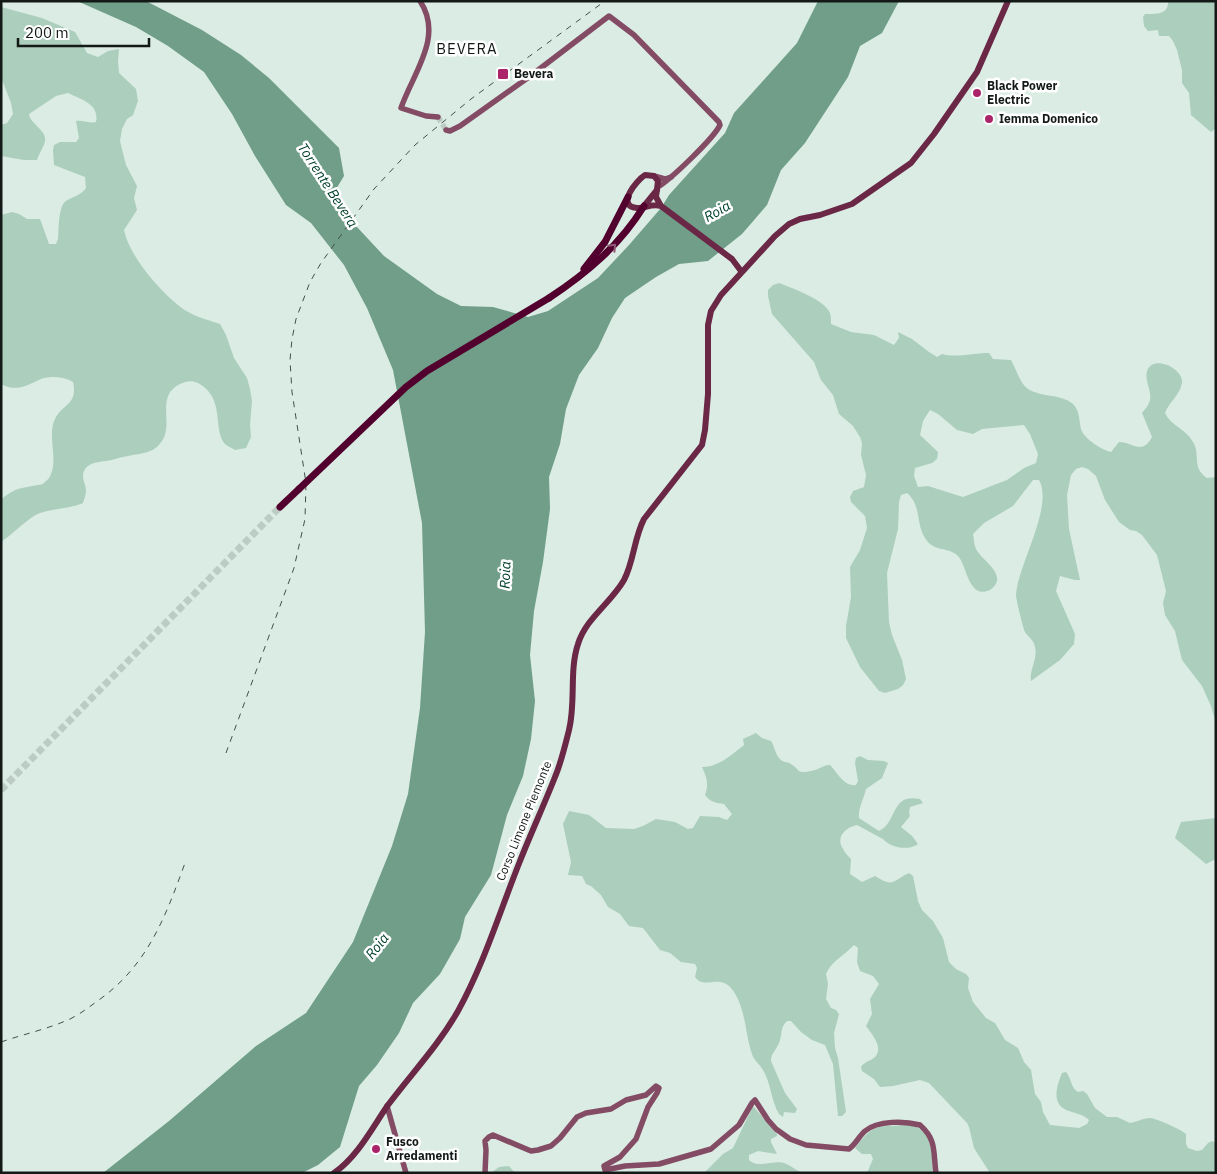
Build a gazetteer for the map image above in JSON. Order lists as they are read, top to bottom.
{
  "streets": {
    "main road": ["Corso Limone Piemonte"]
  },
  "districts": ["BEVERA"],
  "water": ["Torrente Bevera", "Roia"],
  "places": {
    "transit": ["Bevera"],
    "other": ["Black Power Electric", "Iemma Domenico", "Fusco Arredamenti"]
  },
  "scale_bar": "200 m"
}
